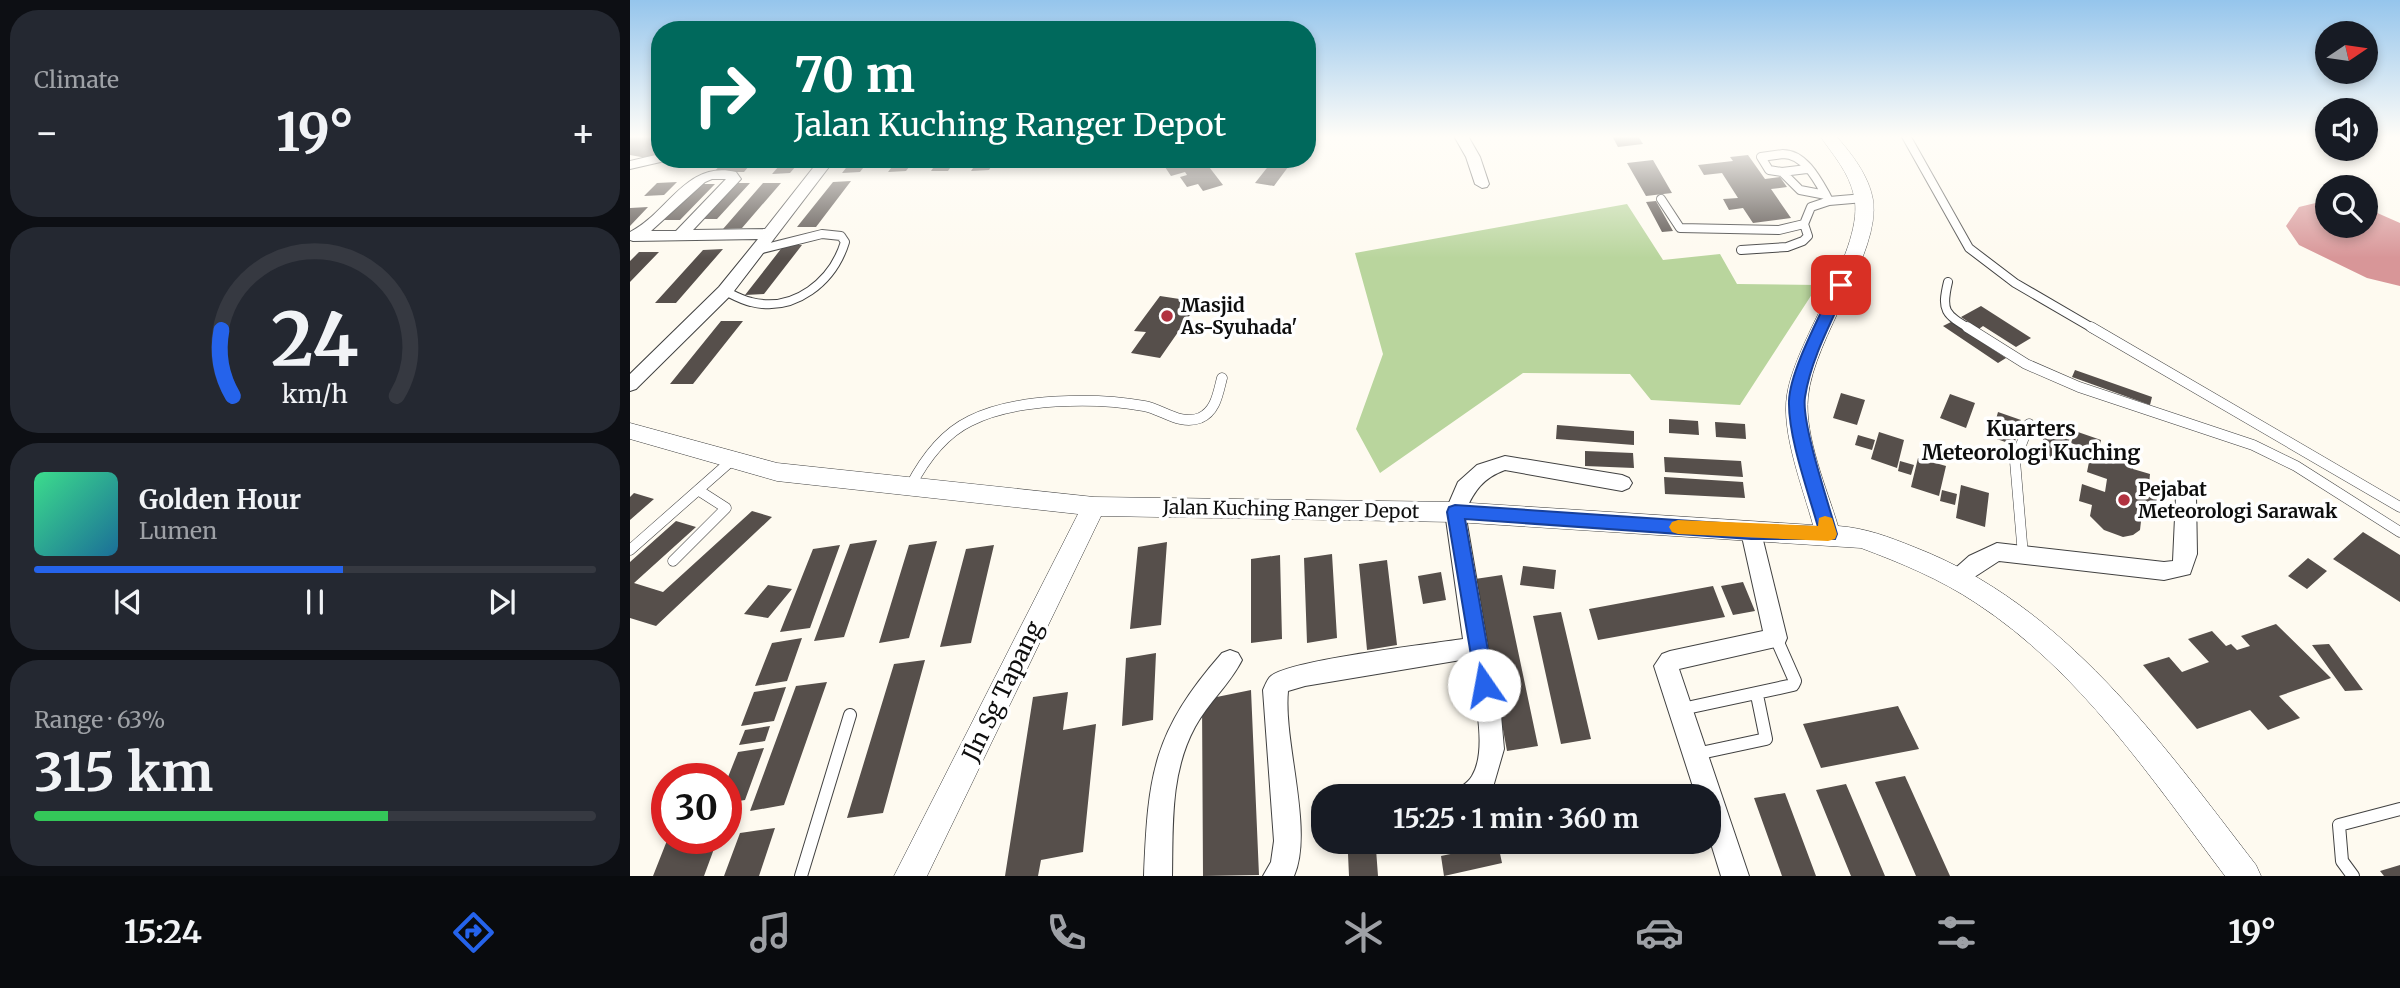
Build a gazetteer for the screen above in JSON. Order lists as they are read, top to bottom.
{
  "streets": {
    "street": ["Jalan Kuching Ranger Depot", "Jln Sg Tapang"]
  },
  "crossings": [
    ["Jalan Kuching Ranger Depot", "Jln Sg Tapang"]
  ],
  "districts": ["Kuarters Meteorologi Kuching"],
  "places": ["Masjid As-Syuhada'", "Pejabat Meteorologi Sarawak"],
  "north": "right",
  "page": {
    "tile": [
      "Climate",
      ["Range · 63%", "315 km"]
    ],
    "turn": ["70 m", "Jalan Kuching Ranger Depot"],
    "heat": ["−", "19°", "+"],
    "song": ["Golden Hour", "Lumen"],
    "limit": "30",
    "trip": "15:25 · 1 min · 360 m",
    "tabs": ["15:24", "19°"],
    "gauge": ["24", "km/h"]
  }
}
